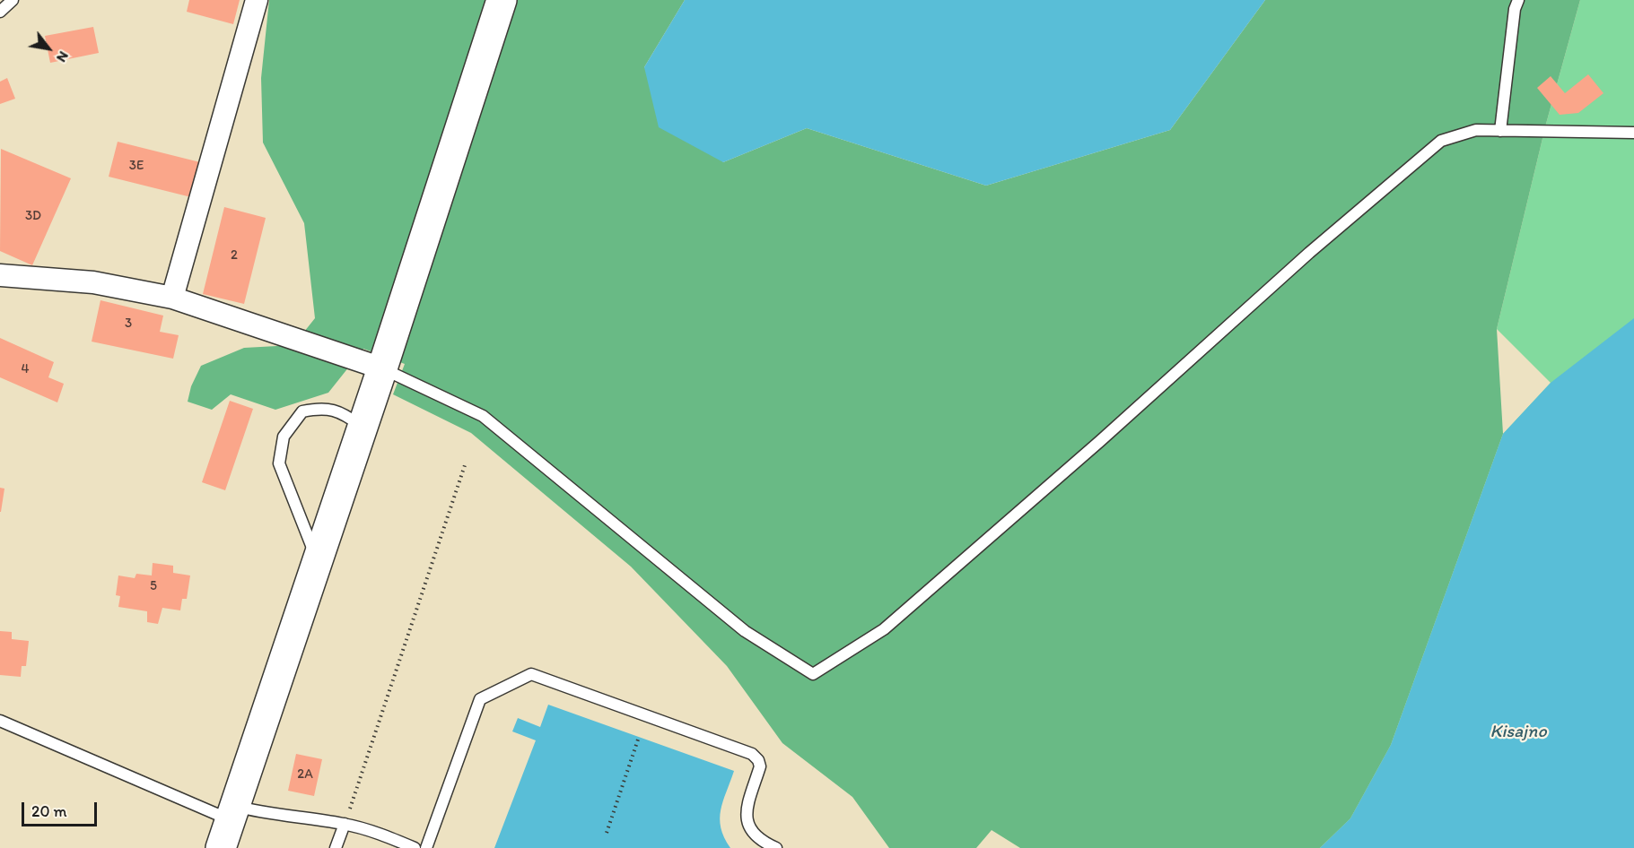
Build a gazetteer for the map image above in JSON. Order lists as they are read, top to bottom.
{
  "water": ["Kisajno"],
  "house_numbers": [
    "3E",
    "3D",
    "2",
    "3",
    "4",
    "5",
    "2A"
  ],
  "scale_bar": "20 m",
  "north": "bottom right"
}
